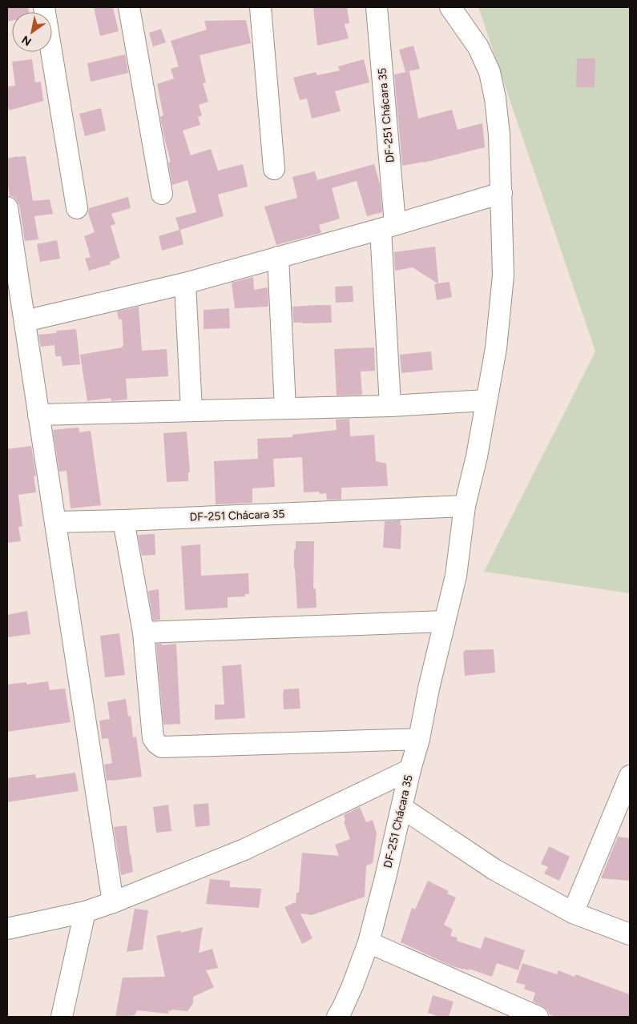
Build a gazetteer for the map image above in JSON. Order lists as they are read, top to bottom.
{
  "streets": {
    "street": ["DF-251 Chácara 35"]
  },
  "north": "bottom left"
}
